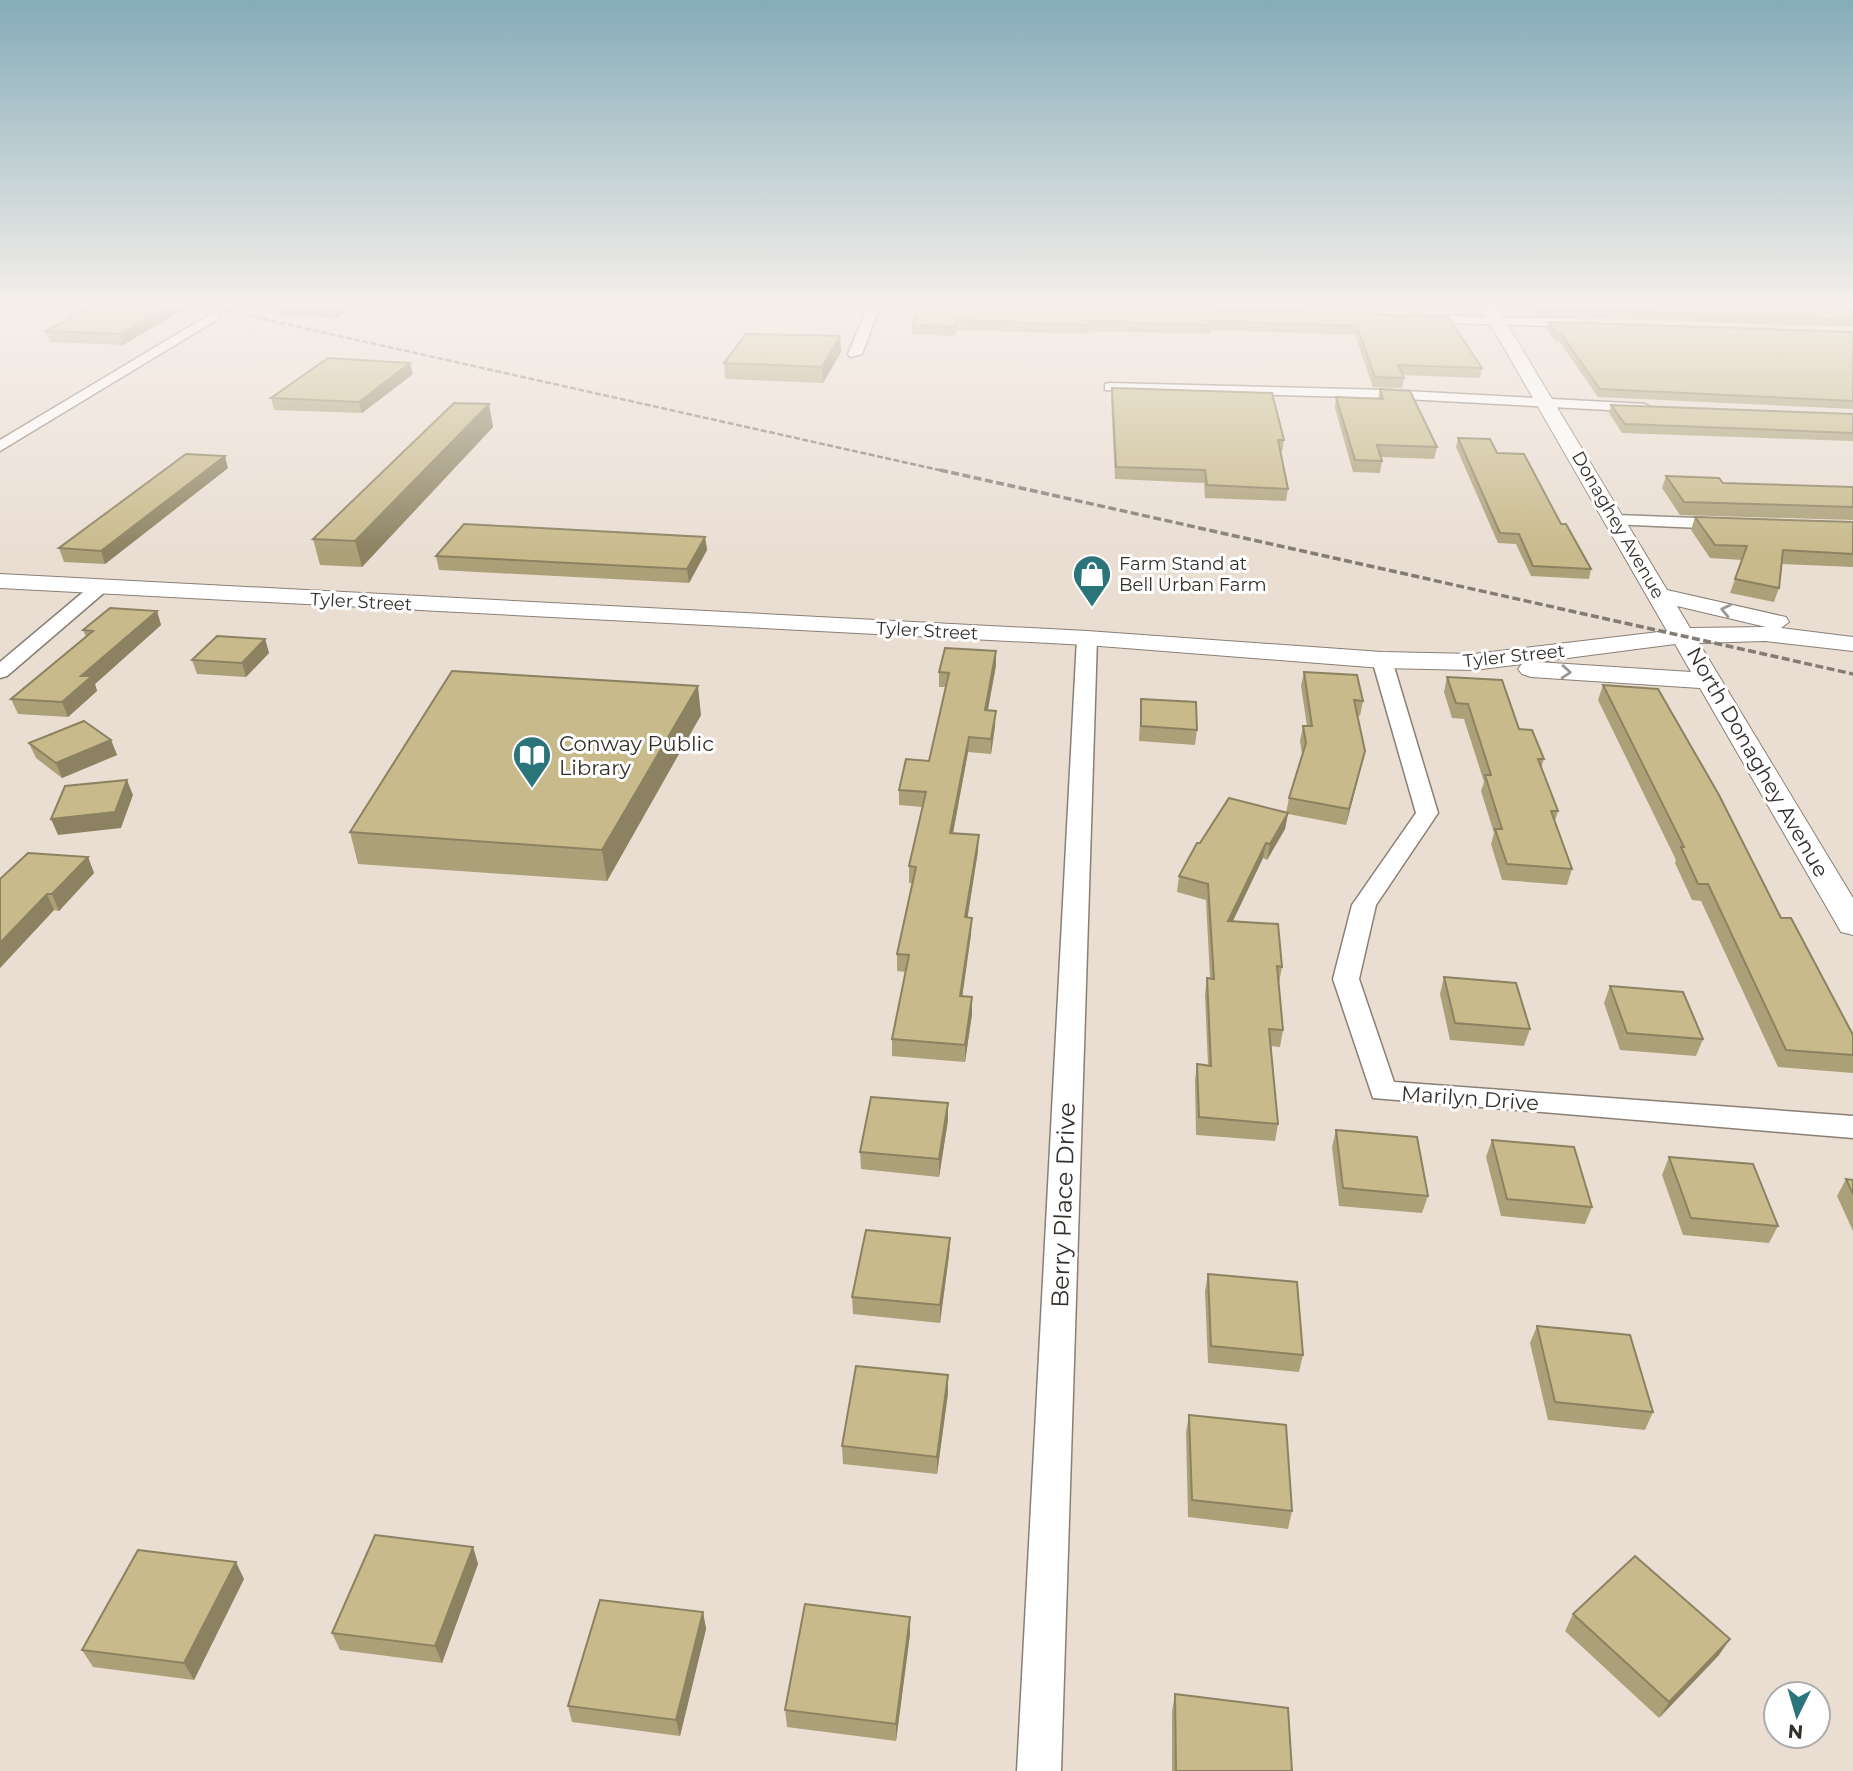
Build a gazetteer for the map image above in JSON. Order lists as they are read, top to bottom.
{
  "streets": {
    "street": [
      "Donaghey Avenue",
      "Tyler Street",
      "North Donaghey Avenue",
      "Marilyn Drive",
      "Berry Place Drive"
    ]
  },
  "crossings": [
    ["Donaghey Avenue", "Tyler Street"],
    ["Donaghey Avenue", "North Donaghey Avenue"],
    ["Tyler Street", "North Donaghey Avenue"],
    ["Tyler Street", "Marilyn Drive"],
    ["Tyler Street", "Berry Place Drive"]
  ],
  "places": {
    "shop": ["Farm Stand at Bell Urban Farm"],
    "library": ["Conway Public Library"]
  },
  "north": "bottom"
}
